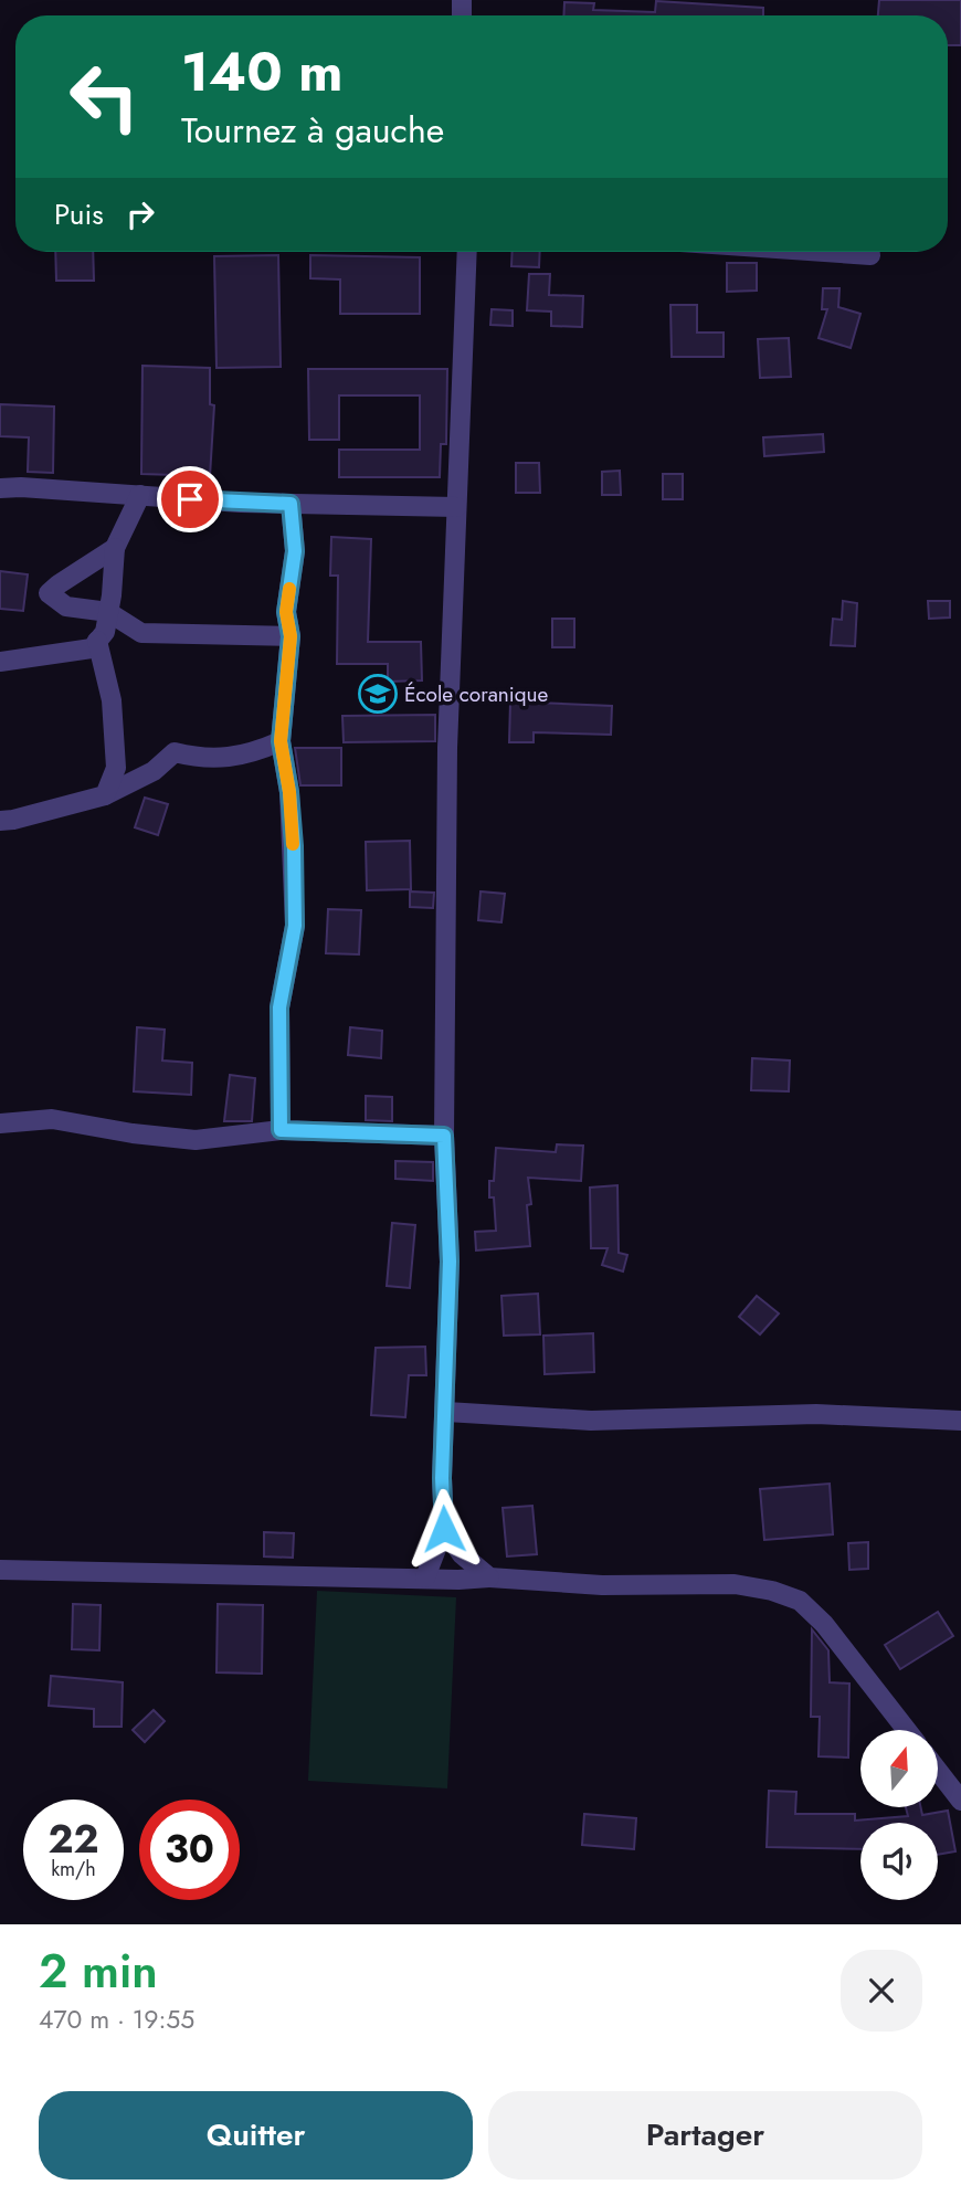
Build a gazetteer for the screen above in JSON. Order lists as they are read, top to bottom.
{
  "places": {
    "school or university": ["École coranique"]
  },
  "north": "top",
  "page": {
    "turn": ["140 m", "Tournez à gauche"],
    "then": "Puis",
    "speed": "22 km/h",
    "limit": "30",
    "heading": ["2 min", "470 m · 19:55"],
    "buttons": ["Quitter", "Partager"]
  }
}
